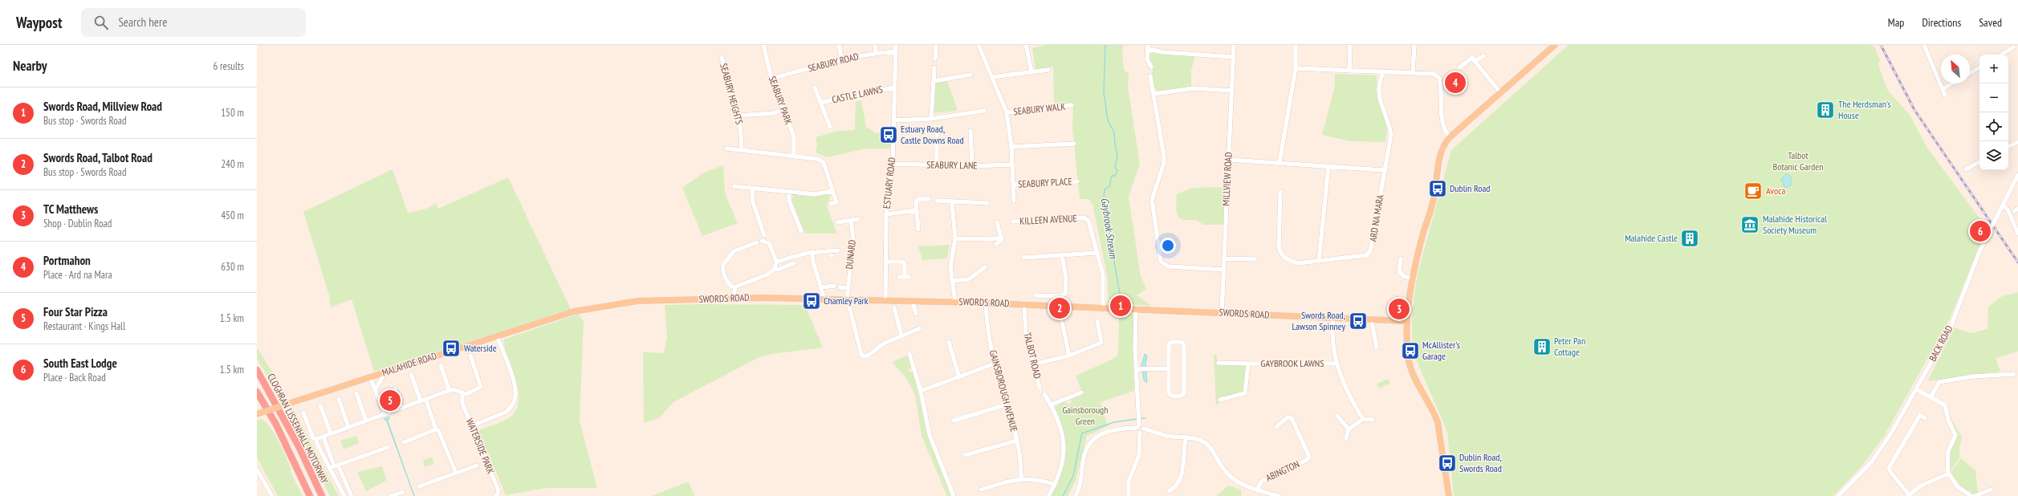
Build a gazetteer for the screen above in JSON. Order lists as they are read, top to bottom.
{
  "streets": {
    "highway": ["CLOGHRAN LISSENHALL MOTORWAY"],
    "main road": ["SWORDS ROAD", "MALAHIDE ROAD"],
    "street": [
      "SEABURY ROAD",
      "SEABURY HEIGHTS",
      "CASTLE LAWNS",
      "SEABURY PARK",
      "SEABURY WALK",
      "SEABURY LANE",
      "MILLVIEW ROAD",
      "ESTUARY ROAD",
      "SEABURY PLACE",
      "ARD NA MARA",
      "KILLEEN AVENUE",
      "DUNARD",
      "BACK ROAD",
      "TALBOT ROAD",
      "GAYBROOK LAWNS",
      "GAINSBOROUGH AVENUE",
      "WATERSIDE PARK",
      "ABINGTON"
    ]
  },
  "crossings": [
    ["SEABURY ROAD", "SEABURY PARK"],
    ["SEABURY ROAD", "ESTUARY ROAD"],
    ["CASTLE LAWNS", "ESTUARY ROAD"],
    ["SEABURY LANE", "ESTUARY ROAD"],
    ["MILLVIEW ROAD", "SWORDS ROAD"],
    ["ESTUARY ROAD", "SWORDS ROAD"],
    ["DUNARD", "SWORDS ROAD"],
    ["SWORDS ROAD", "TALBOT ROAD"],
    ["SWORDS ROAD", "GAYBROOK LAWNS"],
    ["SWORDS ROAD", "MALAHIDE ROAD"],
    ["SWORDS ROAD", "GAINSBOROUGH AVENUE"]
  ],
  "water": ["Gaybrook Stream"],
  "parks": ["Talbot Botanic Garden", "Gainsborough Green"],
  "places": {
    "building": ["The Herdsman's House", "Malahide Castle", "Peter Pan Cottage"],
    "bus stop": [
      "Estuary Road, Castle Downs Road",
      "Dublin Road",
      "Chamley Park",
      "Swords Road, Lawson Spinney",
      "Waterside",
      "McAllister's Garage",
      "Dublin Road, Swords Road"
    ],
    "cafe": ["Avoca"],
    "museum": ["Malahide Historical Society Museum"]
  },
  "north": "top left",
  "page": {
    "header": "Waypost",
    "search": "Search here",
    "nav": ["Map", "Directions", "Saved"],
    "heading": ["Nearby", "6 results"],
    "map_buttons": ["+", "−"],
    "pins": [
      "4",
      "6",
      "1",
      "2",
      "3",
      "5"
    ],
    "list": [
      {
        "mark": "1",
        "name": "Swords Road, Millview Road",
        "note": "Bus stop · Swords Road",
        "value": "150 m"
      },
      {
        "mark": "2",
        "name": "Swords Road, Talbot Road",
        "note": "Bus stop · Swords Road",
        "value": "240 m"
      },
      {
        "mark": "3",
        "name": "TC Matthews",
        "note": "Shop · Dublin Road",
        "value": "450 m"
      },
      {
        "mark": "4",
        "name": "Portmahon",
        "note": "Place · Ard na Mara",
        "value": "630 m"
      },
      {
        "mark": "5",
        "name": "Four Star Pizza",
        "note": "Restaurant · Kings Hall",
        "value": "1.5 km"
      },
      {
        "mark": "6",
        "name": "South East Lodge",
        "note": "Place · Back Road",
        "value": "1.5 km"
      }
    ]
  }
}
